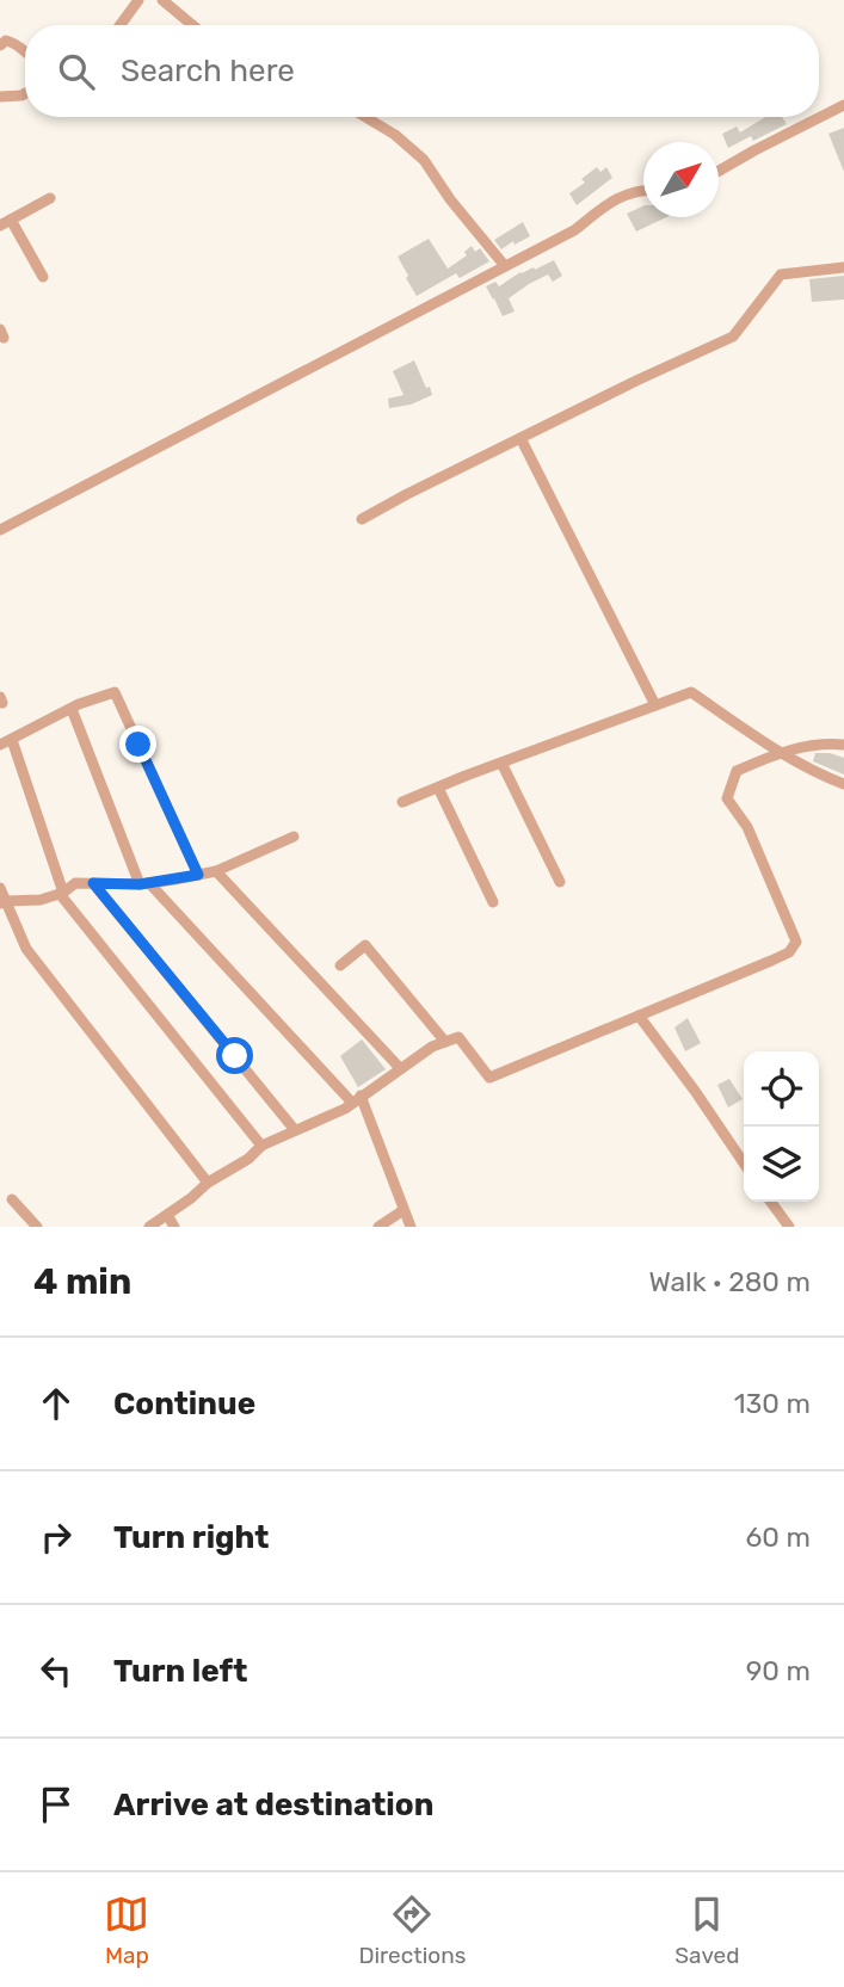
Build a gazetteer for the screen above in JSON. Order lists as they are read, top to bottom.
{
  "north": "top right",
  "page": {
    "search": "Search here",
    "heading": ["4 min", "Walk · 280 m"],
    "list": [
      ["Continue", "130 m"],
      ["Turn right", "60 m"],
      ["Turn left", "90 m"],
      "Arrive at destination"
    ],
    "nav": ["Map", "Directions", "Saved"]
  }
}
